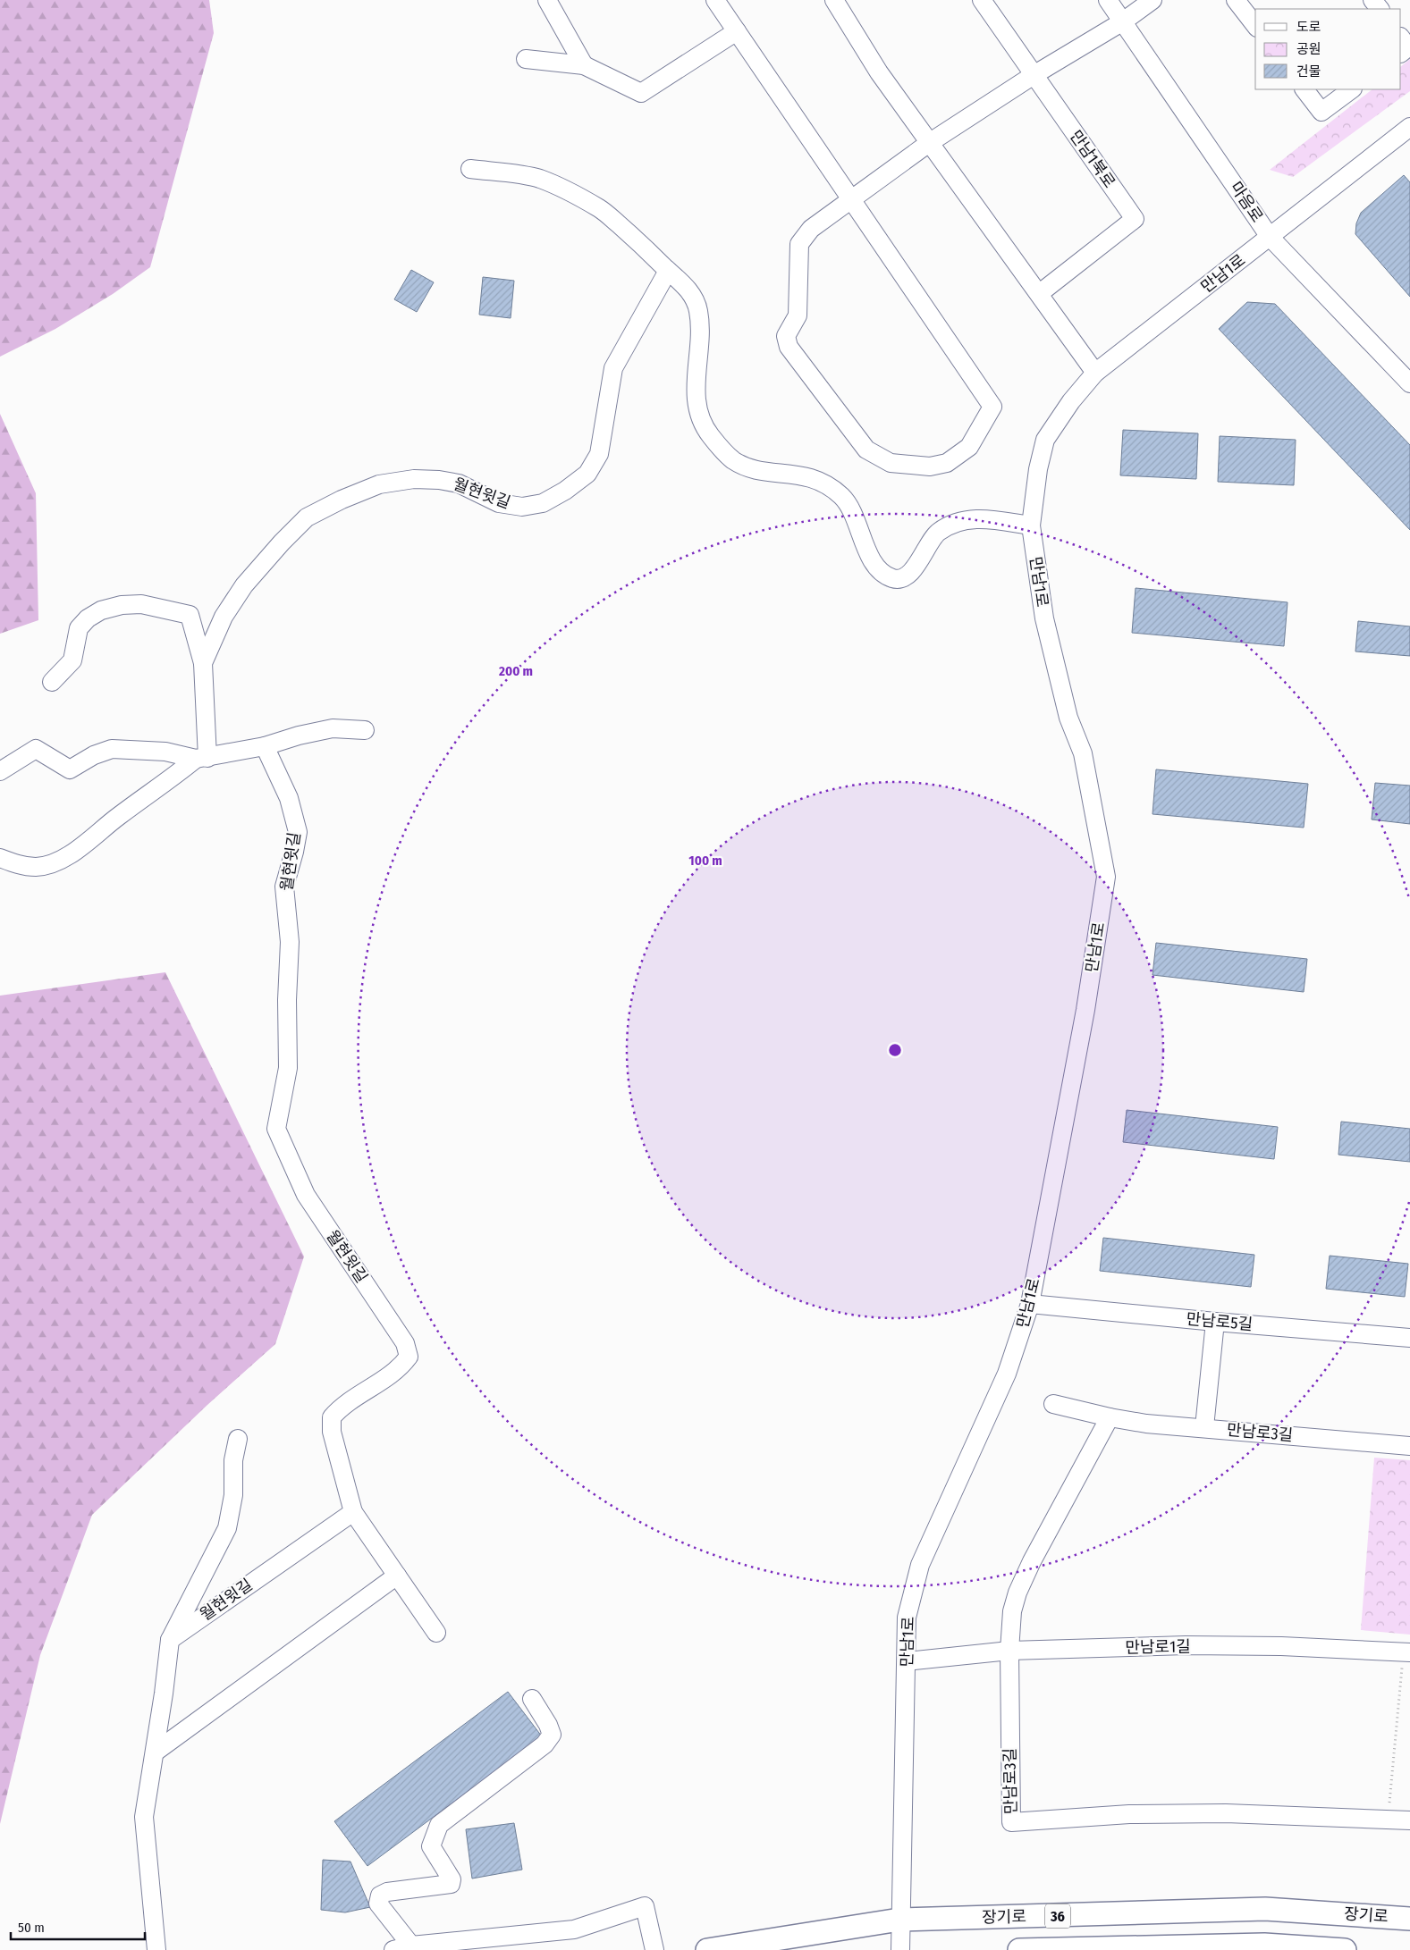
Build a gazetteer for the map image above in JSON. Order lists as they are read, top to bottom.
{
  "streets": {
    "main road": ["장기로", "36"],
    "street": [
      "만남1북로",
      "마음로",
      "만남1로",
      "월현윗길",
      "만남로5길",
      "만남로3길",
      "만남로1길"
    ]
  },
  "crossings": [
    ["마음로", "만남1로"],
    ["만남1로", "만남로5길"],
    ["만남1로", "만남로1길"],
    ["만남1로", "장기로"],
    ["만남로3길", "만남로1길"]
  ],
  "legend": ["도로", "공원", "건물"],
  "scale_bar": "50 m",
  "rings": ["200 m", "100 m"]
}
